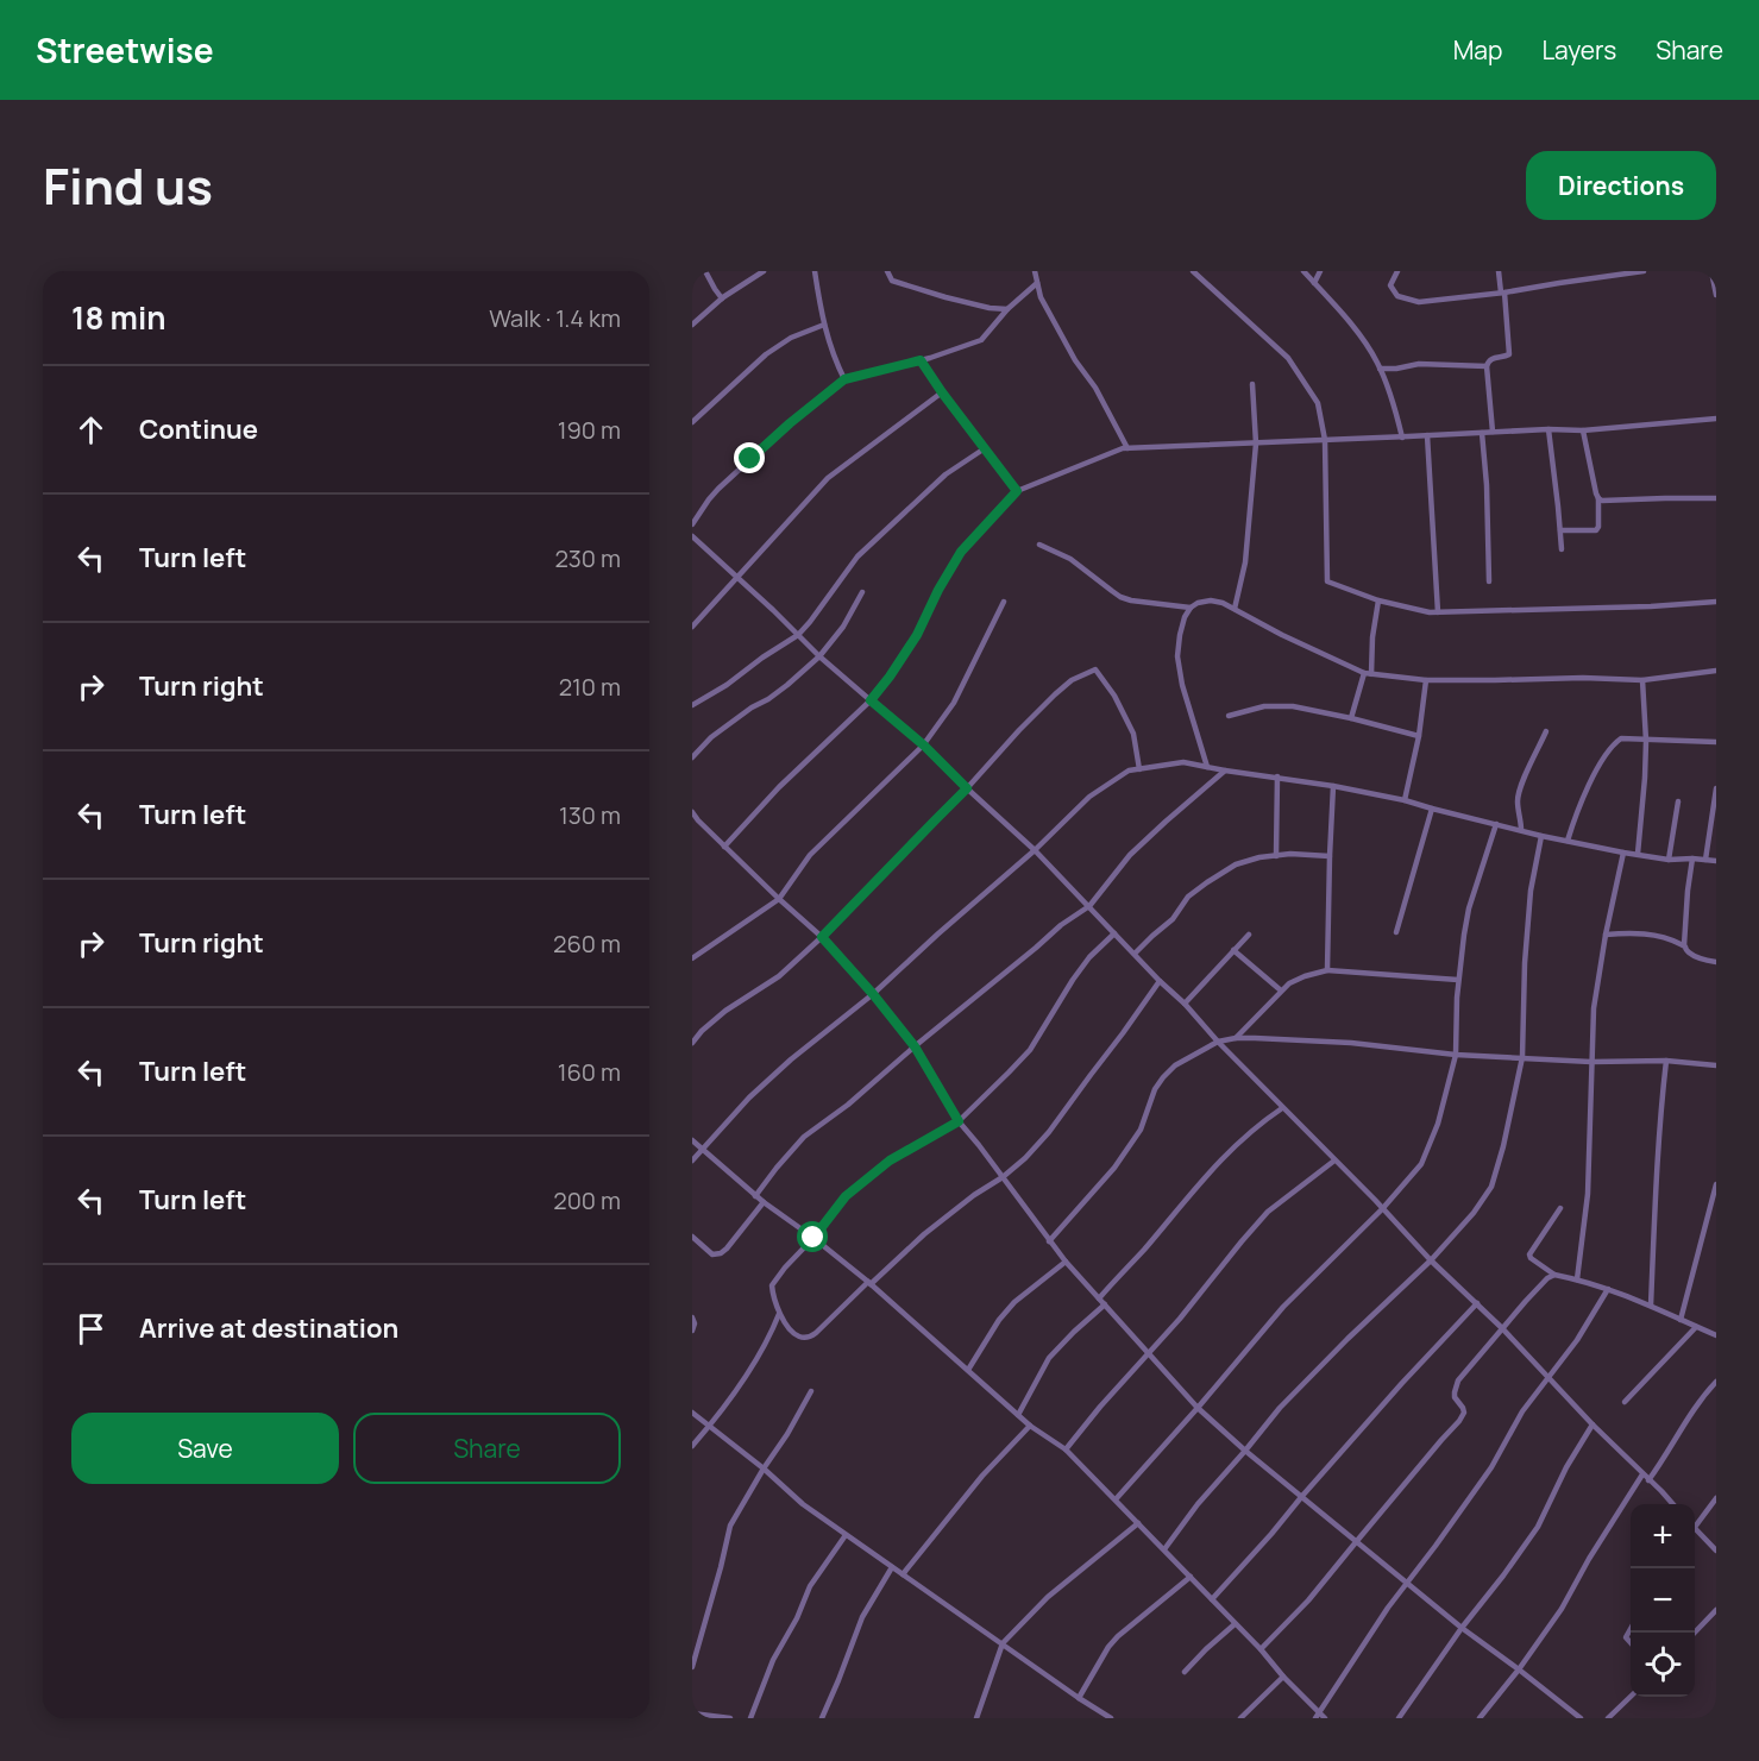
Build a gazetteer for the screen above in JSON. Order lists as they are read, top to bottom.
{
  "page": {
    "header": "Streetwise",
    "nav": ["Map", "Layers", "Share"],
    "title": "Find us",
    "buttons": [
      "Directions",
      ["Save", "Share"]
    ],
    "heading": ["18 min", "Walk · 1.4 km"],
    "list": [
      ["Continue", "190 m"],
      ["Turn left", "230 m"],
      ["Turn right", "210 m"],
      ["Turn left", "130 m"],
      ["Turn right", "260 m"],
      ["Turn left", "160 m"],
      ["Turn left", "200 m"],
      "Arrive at destination"
    ],
    "map_buttons": ["+", "−"]
  }
}
